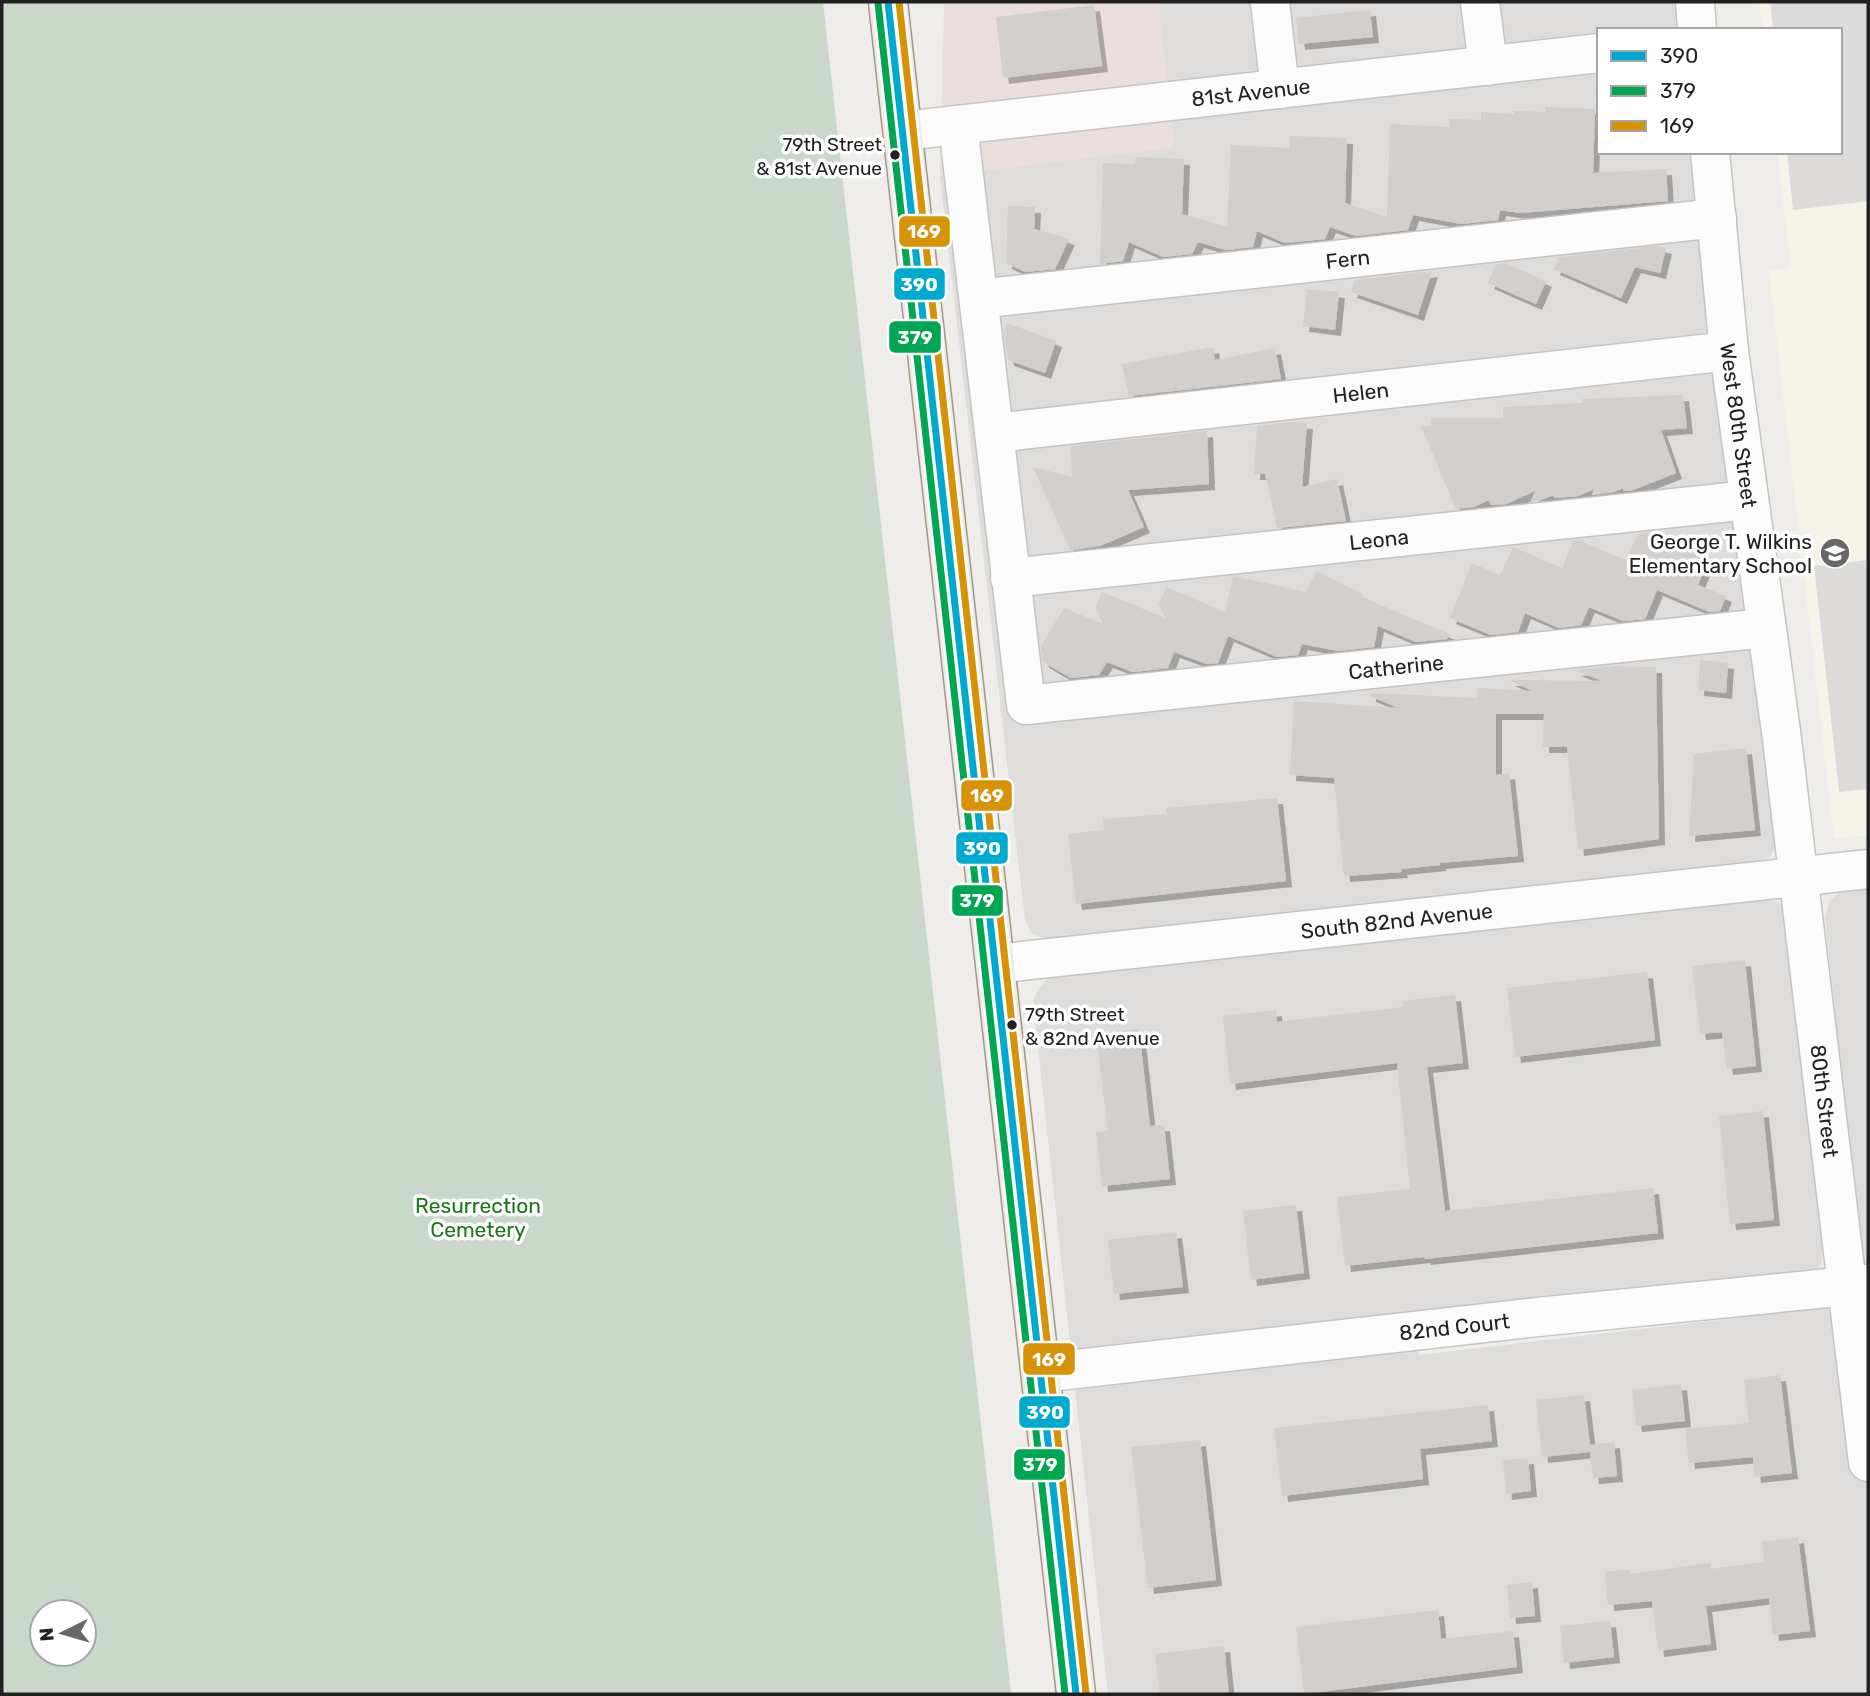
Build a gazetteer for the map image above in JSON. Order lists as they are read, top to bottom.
{
  "streets": {
    "street": [
      "81st Avenue",
      "Fern",
      "Helen",
      "West 80th Street",
      "Leona",
      "Catherine",
      "South 82nd Avenue",
      "80th Street",
      "82nd Court"
    ]
  },
  "crossings": [
    ["Fern", "West 80th Street"],
    ["Helen", "West 80th Street"],
    ["West 80th Street", "Leona"],
    ["West 80th Street", "Catherine"],
    ["West 80th Street", "80th Street"],
    ["Leona", "Catherine"],
    ["South 82nd Avenue", "80th Street"],
    ["80th Street", "82nd Court"]
  ],
  "parks": ["Resurrection Cemetery"],
  "places": {
    "other": ["79th Street & 81st Avenue", "79th Street & 82nd Avenue"],
    "school or university": ["George T. Wilkins Elementary School"]
  },
  "lines": ["transit line 390", "transit line 169", "transit line 379"],
  "legend": ["390", "379", "169"],
  "north": "left"
}
